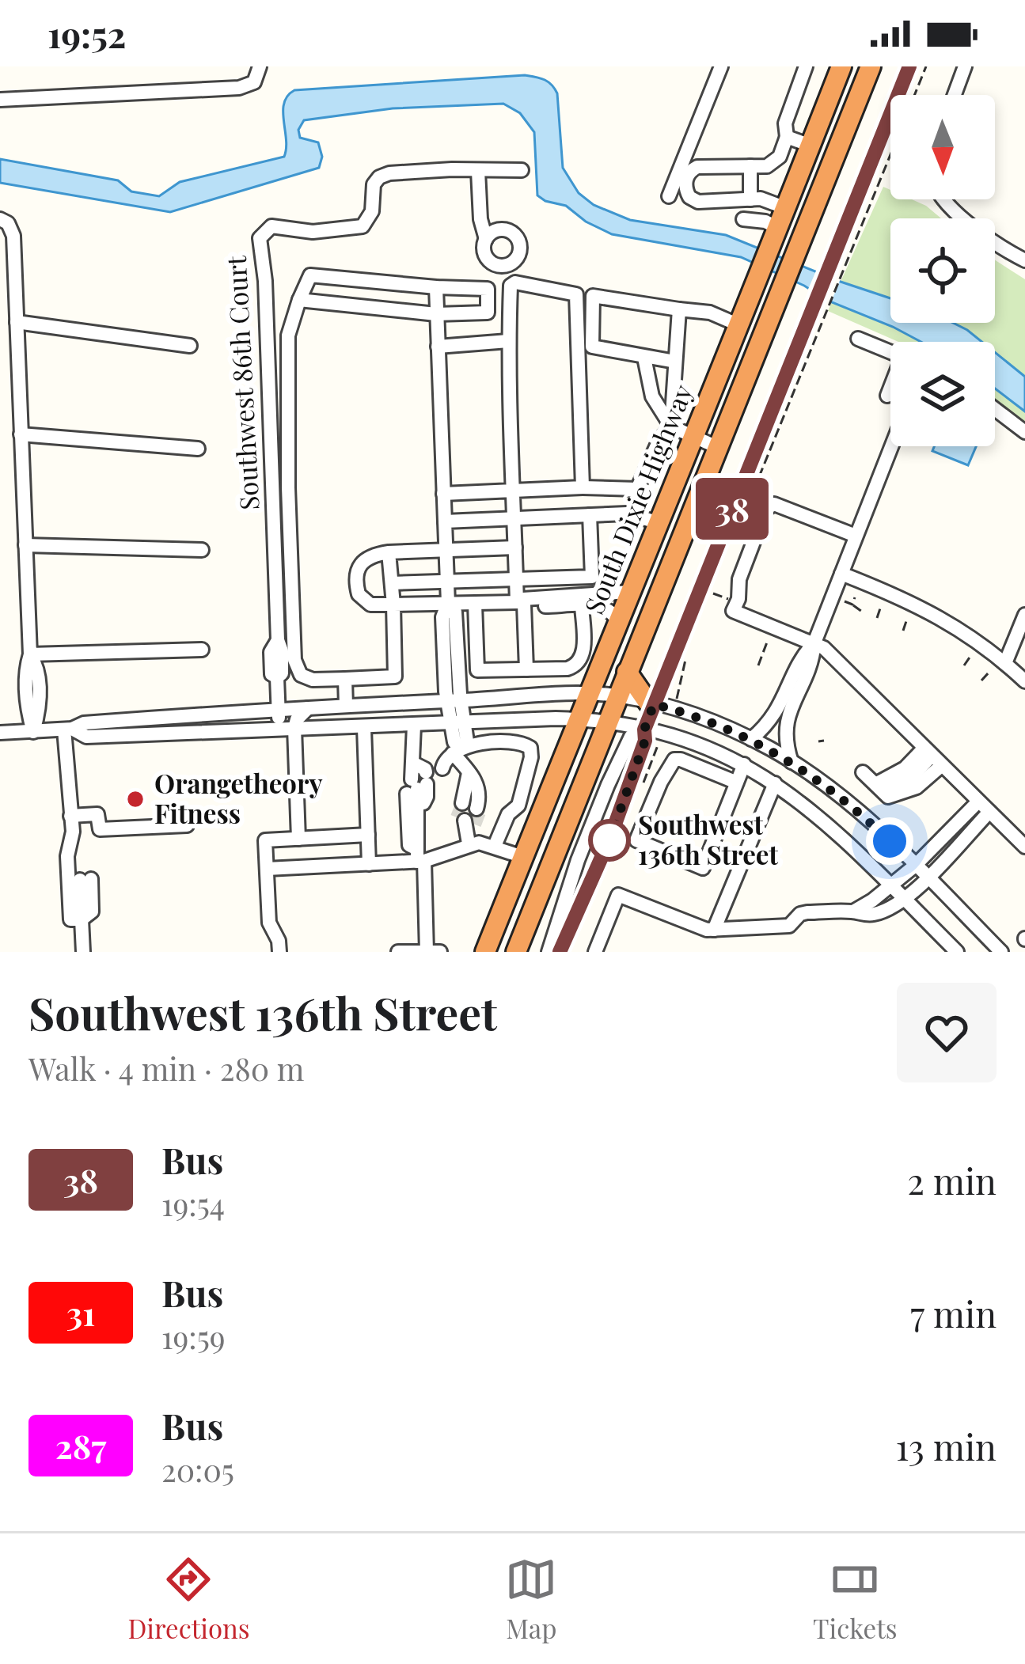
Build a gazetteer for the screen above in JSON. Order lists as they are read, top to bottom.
{
  "streets": {
    "highway": ["South Dixie Highway"],
    "street": ["Southwest 86th Court"]
  },
  "places": ["Orangetheory Fitness", "Southwest 136th Street"],
  "lines": ["bus line 38"],
  "north": "bottom",
  "page": {
    "status": "19:52",
    "on_map": "38",
    "heading": ["Southwest 136th Street", "Walk · 4 min · 280 m"],
    "list": [
      {
        "mark": "38",
        "name": "Bus",
        "note": "19:54",
        "value": "2 min"
      },
      {
        "mark": "31",
        "name": "Bus",
        "note": "19:59",
        "value": "7 min"
      },
      {
        "mark": "287",
        "name": "Bus",
        "note": "20:05",
        "value": "13 min"
      }
    ],
    "tabs": ["Directions", "Map", "Tickets"]
  }
}
